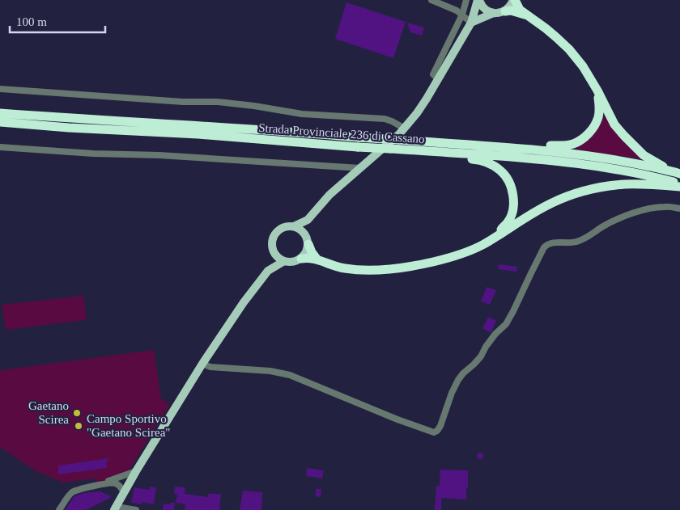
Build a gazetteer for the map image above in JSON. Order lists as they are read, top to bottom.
{
  "streets": {
    "highway": ["Strada Provinciale 236 di Cassano"]
  },
  "places": ["Gaetano Scirea", "Campo Sportivo \"Gaetano Scirea\""],
  "scale_bar": "100 m"
}
